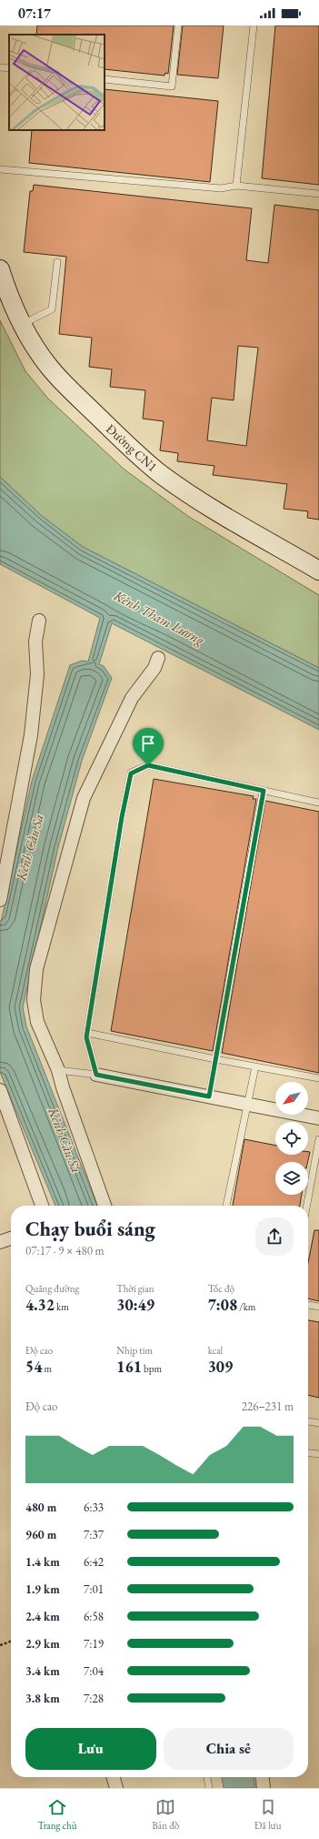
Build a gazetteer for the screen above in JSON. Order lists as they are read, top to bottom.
{
  "streets": {
    "street": ["Đường CN1"]
  },
  "water": ["Kênh Tham Lương", "Kênh Cầu Sa"],
  "north": "bottom left",
  "page": {
    "status": "07:17",
    "heading": ["Chạy buổi sáng", "07:17 · 9 × 480 m"],
    "stats": [
      ["Quãng đường", "4.32 km"],
      ["Thời gian", "30:49"],
      ["Tốc độ", "7:08 /km"],
      ["Độ cao", "54 m"],
      ["Nhịp tim", "161 bpm"],
      ["kcal", "309"]
    ],
    "chart": ["Độ cao", "226–231 m"],
    "list": [
      {
        "name": "480 m",
        "note": "6:33"
      },
      {
        "name": "960 m",
        "note": "7:37"
      },
      {
        "name": "1.4 km",
        "note": "6:42"
      },
      {
        "name": "1.9 km",
        "note": "7:01"
      },
      {
        "name": "2.4 km",
        "note": "6:58"
      },
      {
        "name": "2.9 km",
        "note": "7:19"
      },
      {
        "name": "3.4 km",
        "note": "7:04"
      },
      {
        "name": "3.8 km",
        "note": "7:28"
      }
    ],
    "buttons": ["Lưu", "Chia sẻ"],
    "tabs": ["Trang chủ", "Bản đồ", "Đã lưu"]
  }
}
